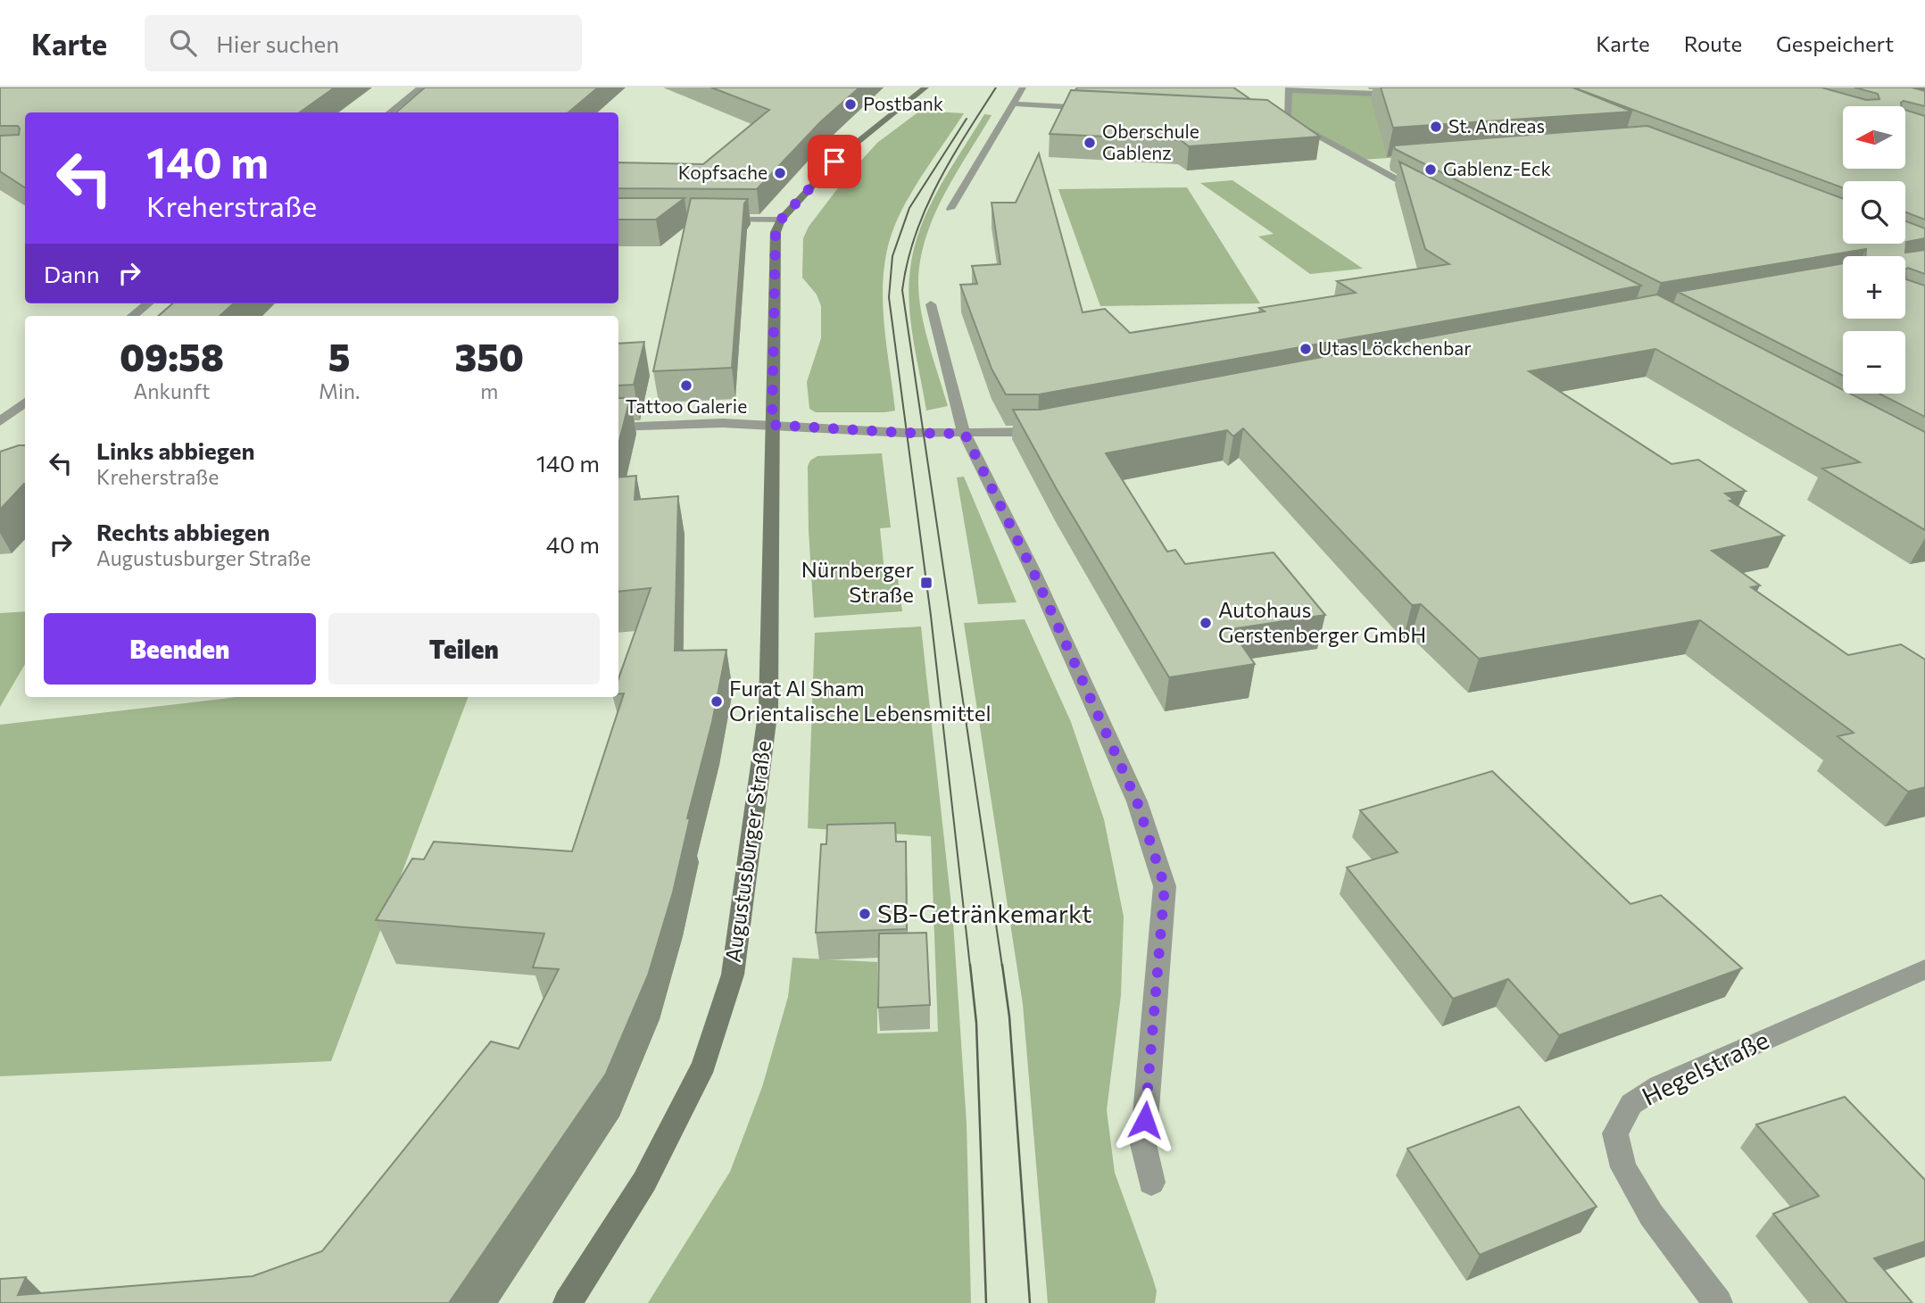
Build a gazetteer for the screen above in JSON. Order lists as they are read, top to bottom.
{
  "streets": {
    "main road": ["Augustusburger Straße"],
    "street": ["Hegelstraße"]
  },
  "places": {
    "other": [
      "Postbank",
      "St. Andreas",
      "Oberschule Gablenz",
      "Gablenz-Eck",
      "Kopfsache",
      "Utas Löckchenbar",
      "Tattoo Galerie",
      "Autohaus Gerstenberger GmbH",
      "Furat Al Sham Orientalische Lebensmittel",
      "SB-Getränkemarkt"
    ],
    "transit": ["Nürnberger Straße"]
  },
  "north": "left",
  "page": {
    "header": "Karte",
    "search": "Hier suchen",
    "nav": ["Karte", "Route", "Gespeichert"],
    "map_buttons": ["+", "−"],
    "turn": ["140 m", "Kreherstraße"],
    "then": "Dann",
    "eta": [
      "09:58",
      "Ankunft",
      "5",
      "Min.",
      "350",
      "m"
    ],
    "list": [
      {
        "name": "Links abbiegen",
        "note": "Kreherstraße",
        "value": "140 m"
      },
      {
        "name": "Rechts abbiegen",
        "note": "Augustusburger Straße",
        "value": "40 m"
      }
    ],
    "buttons": ["Beenden", "Teilen"]
  }
}
